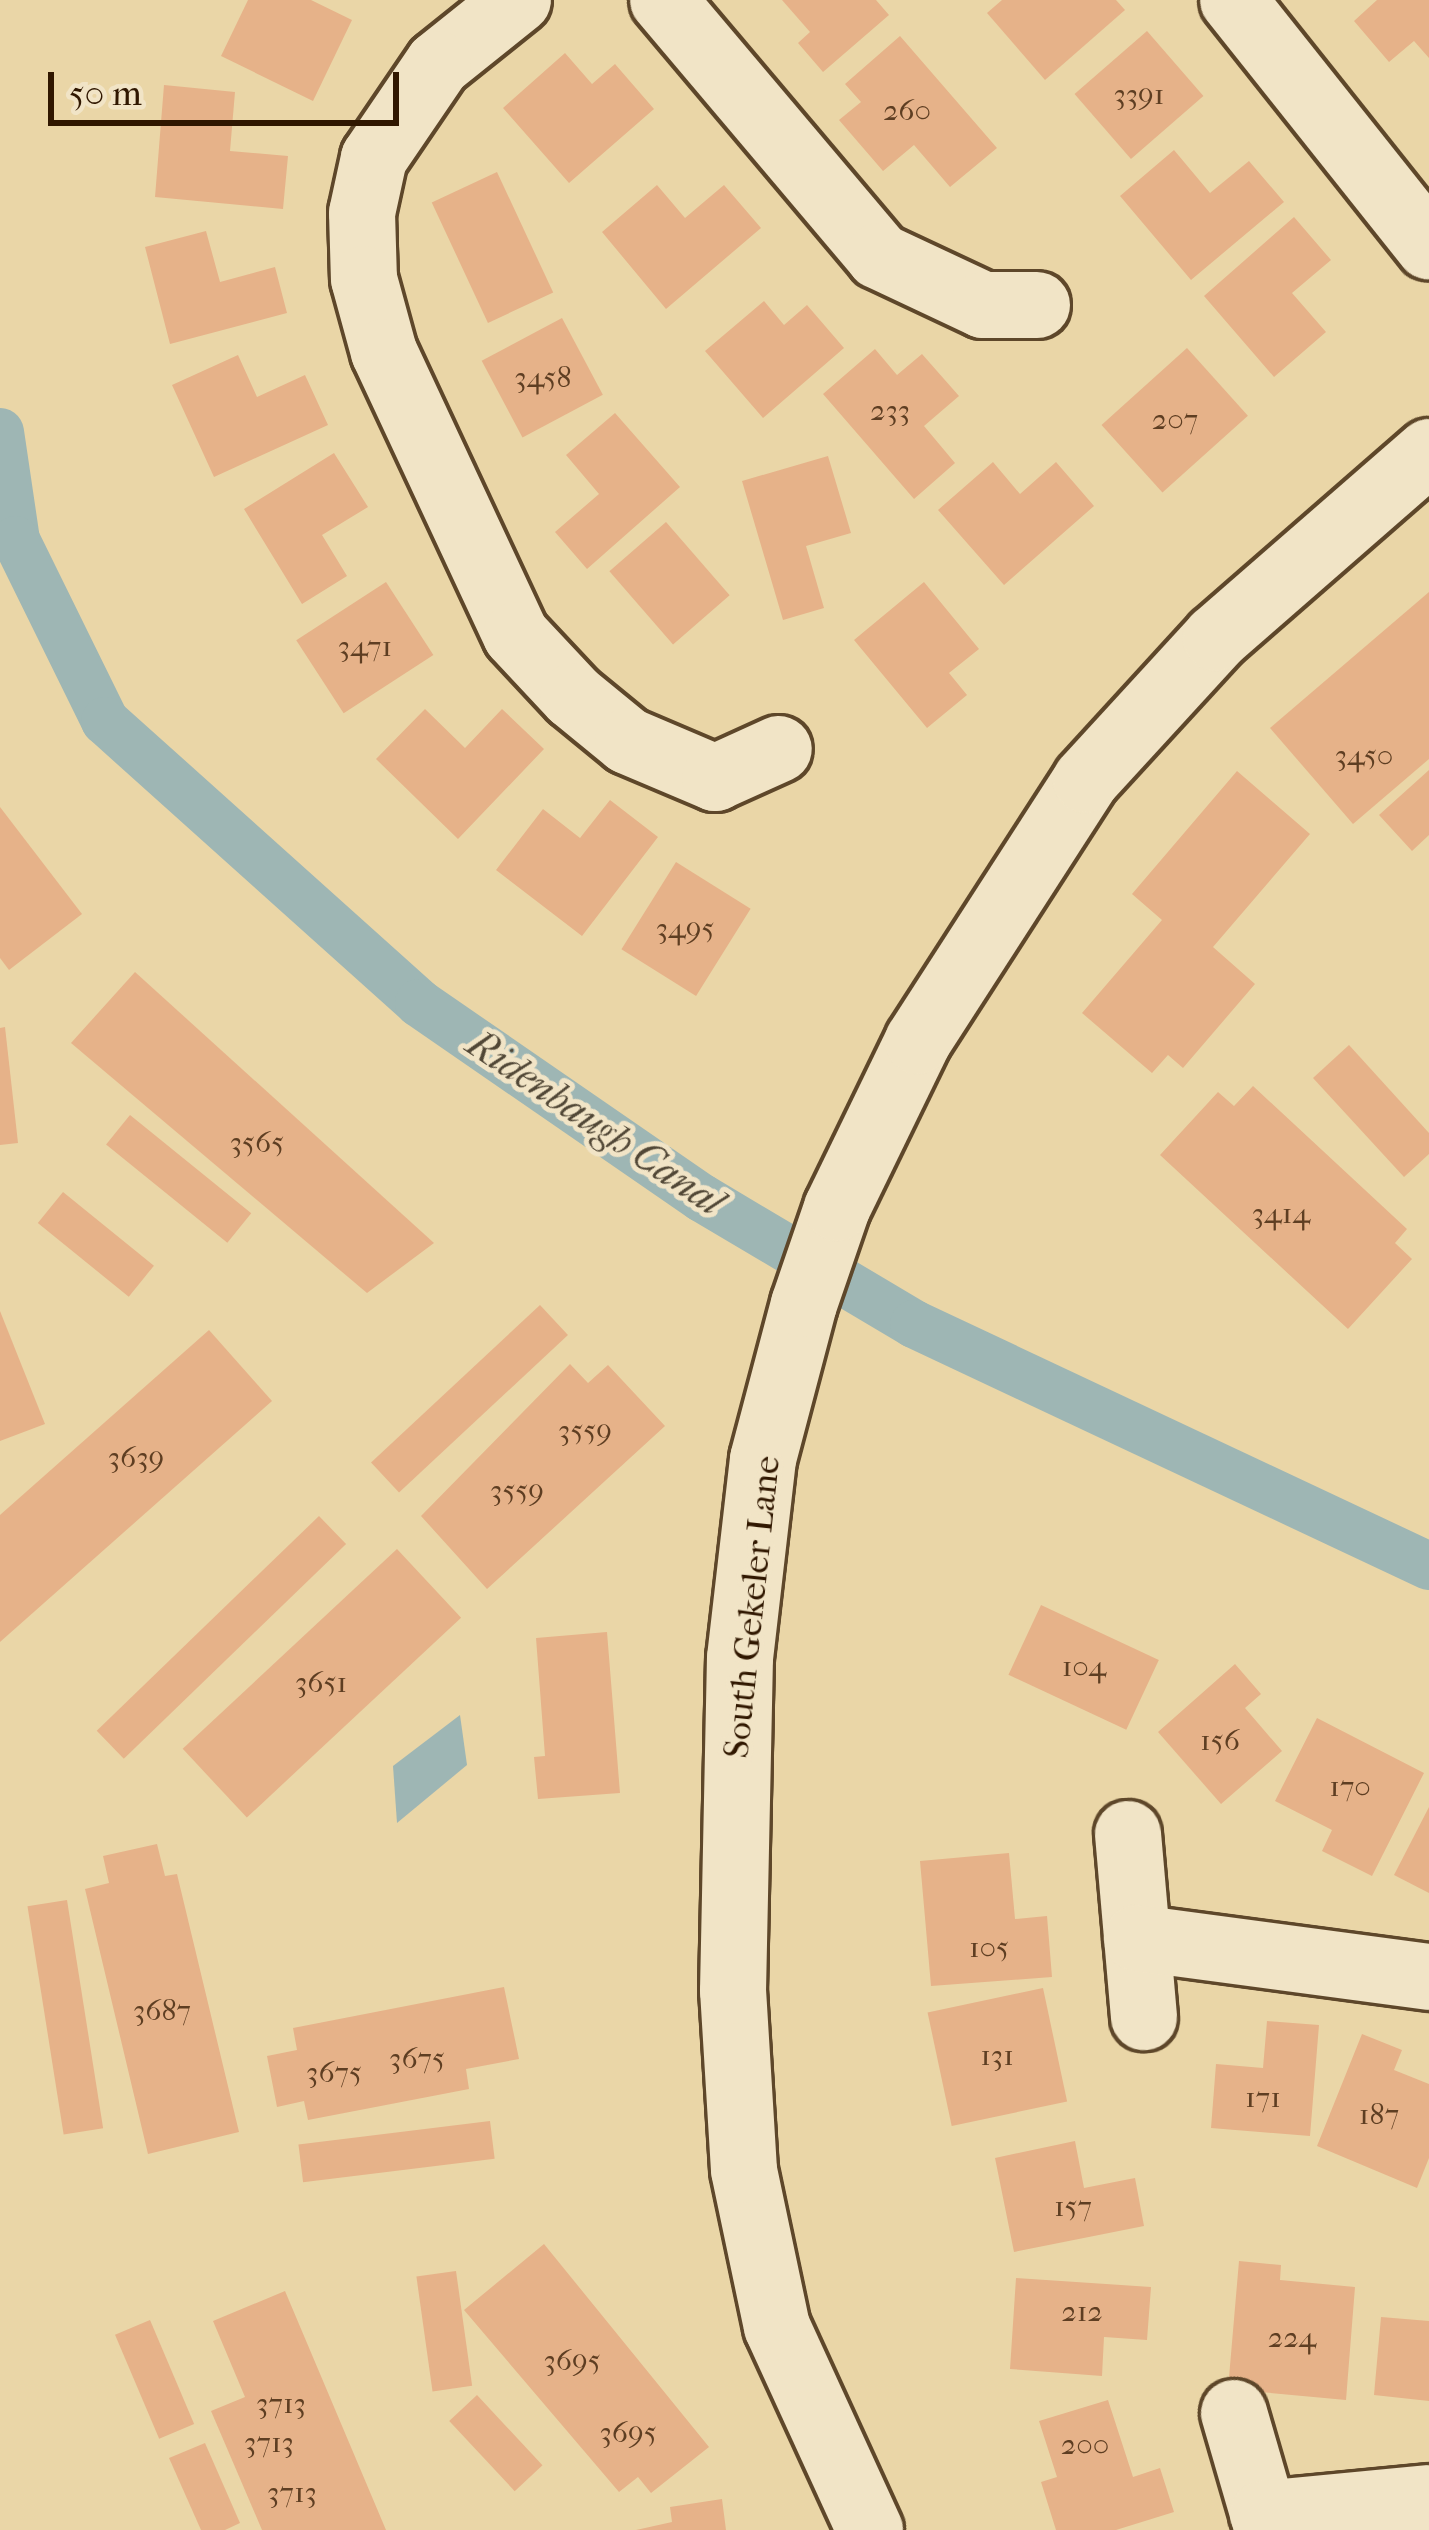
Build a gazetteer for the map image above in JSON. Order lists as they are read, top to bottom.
{
  "streets": {
    "street": ["South Gekeler Lane"]
  },
  "water": ["Ridenbaugh Canal"],
  "house_numbers": [
    "3391",
    "260",
    "3458",
    "233",
    "207",
    "3471",
    "3450",
    "3495",
    "3565",
    "3414",
    "3559",
    "3639",
    "3559",
    "104",
    "3651",
    "156",
    "170",
    "105",
    "3687",
    "131",
    "3675",
    "3675",
    "171",
    "187",
    "157",
    "212",
    "224",
    "3695",
    "3713",
    "3695",
    "3713",
    "200",
    "3713"
  ],
  "scale_bar": "50 m"
}
